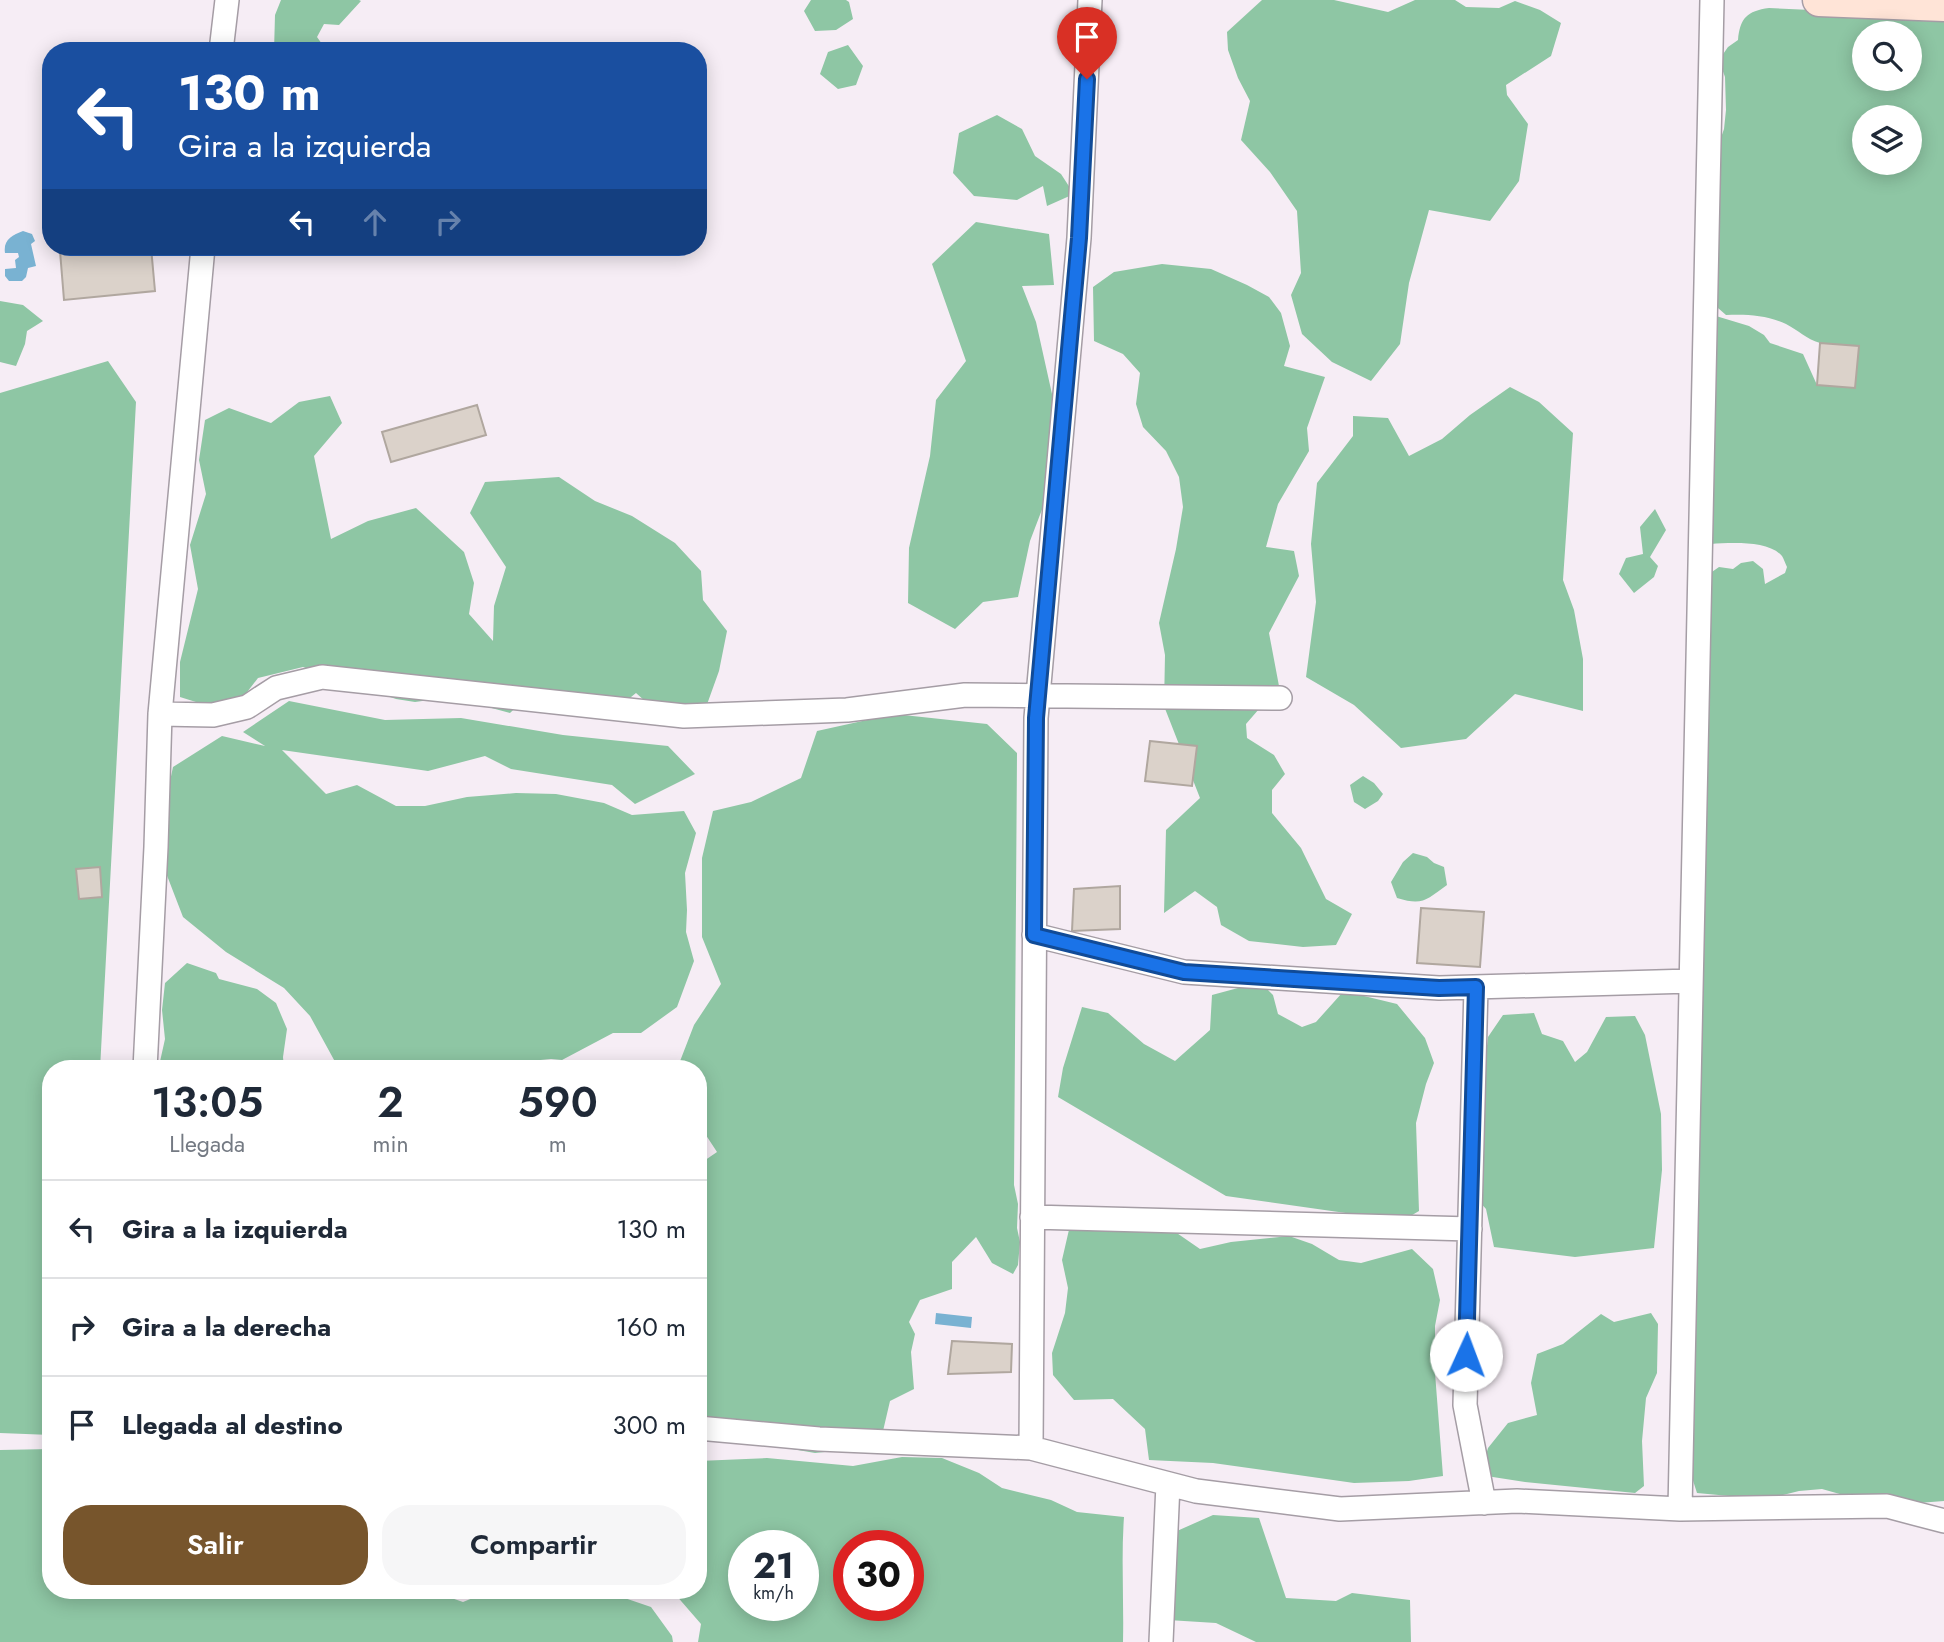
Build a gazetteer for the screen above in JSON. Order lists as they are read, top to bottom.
{
  "page": {
    "turn": ["130 m", "Gira a la izquierda"],
    "eta": [
      "13:05",
      "Llegada",
      "2",
      "min",
      "590",
      "m"
    ],
    "list": [
      {
        "name": "Gira a la izquierda",
        "value": "130 m"
      },
      {
        "name": "Gira a la derecha",
        "value": "160 m"
      },
      {
        "name": "Llegada al destino",
        "value": "300 m"
      }
    ],
    "buttons": ["Salir", "Compartir"],
    "speed": "21 km/h",
    "limit": "30"
  }
}
